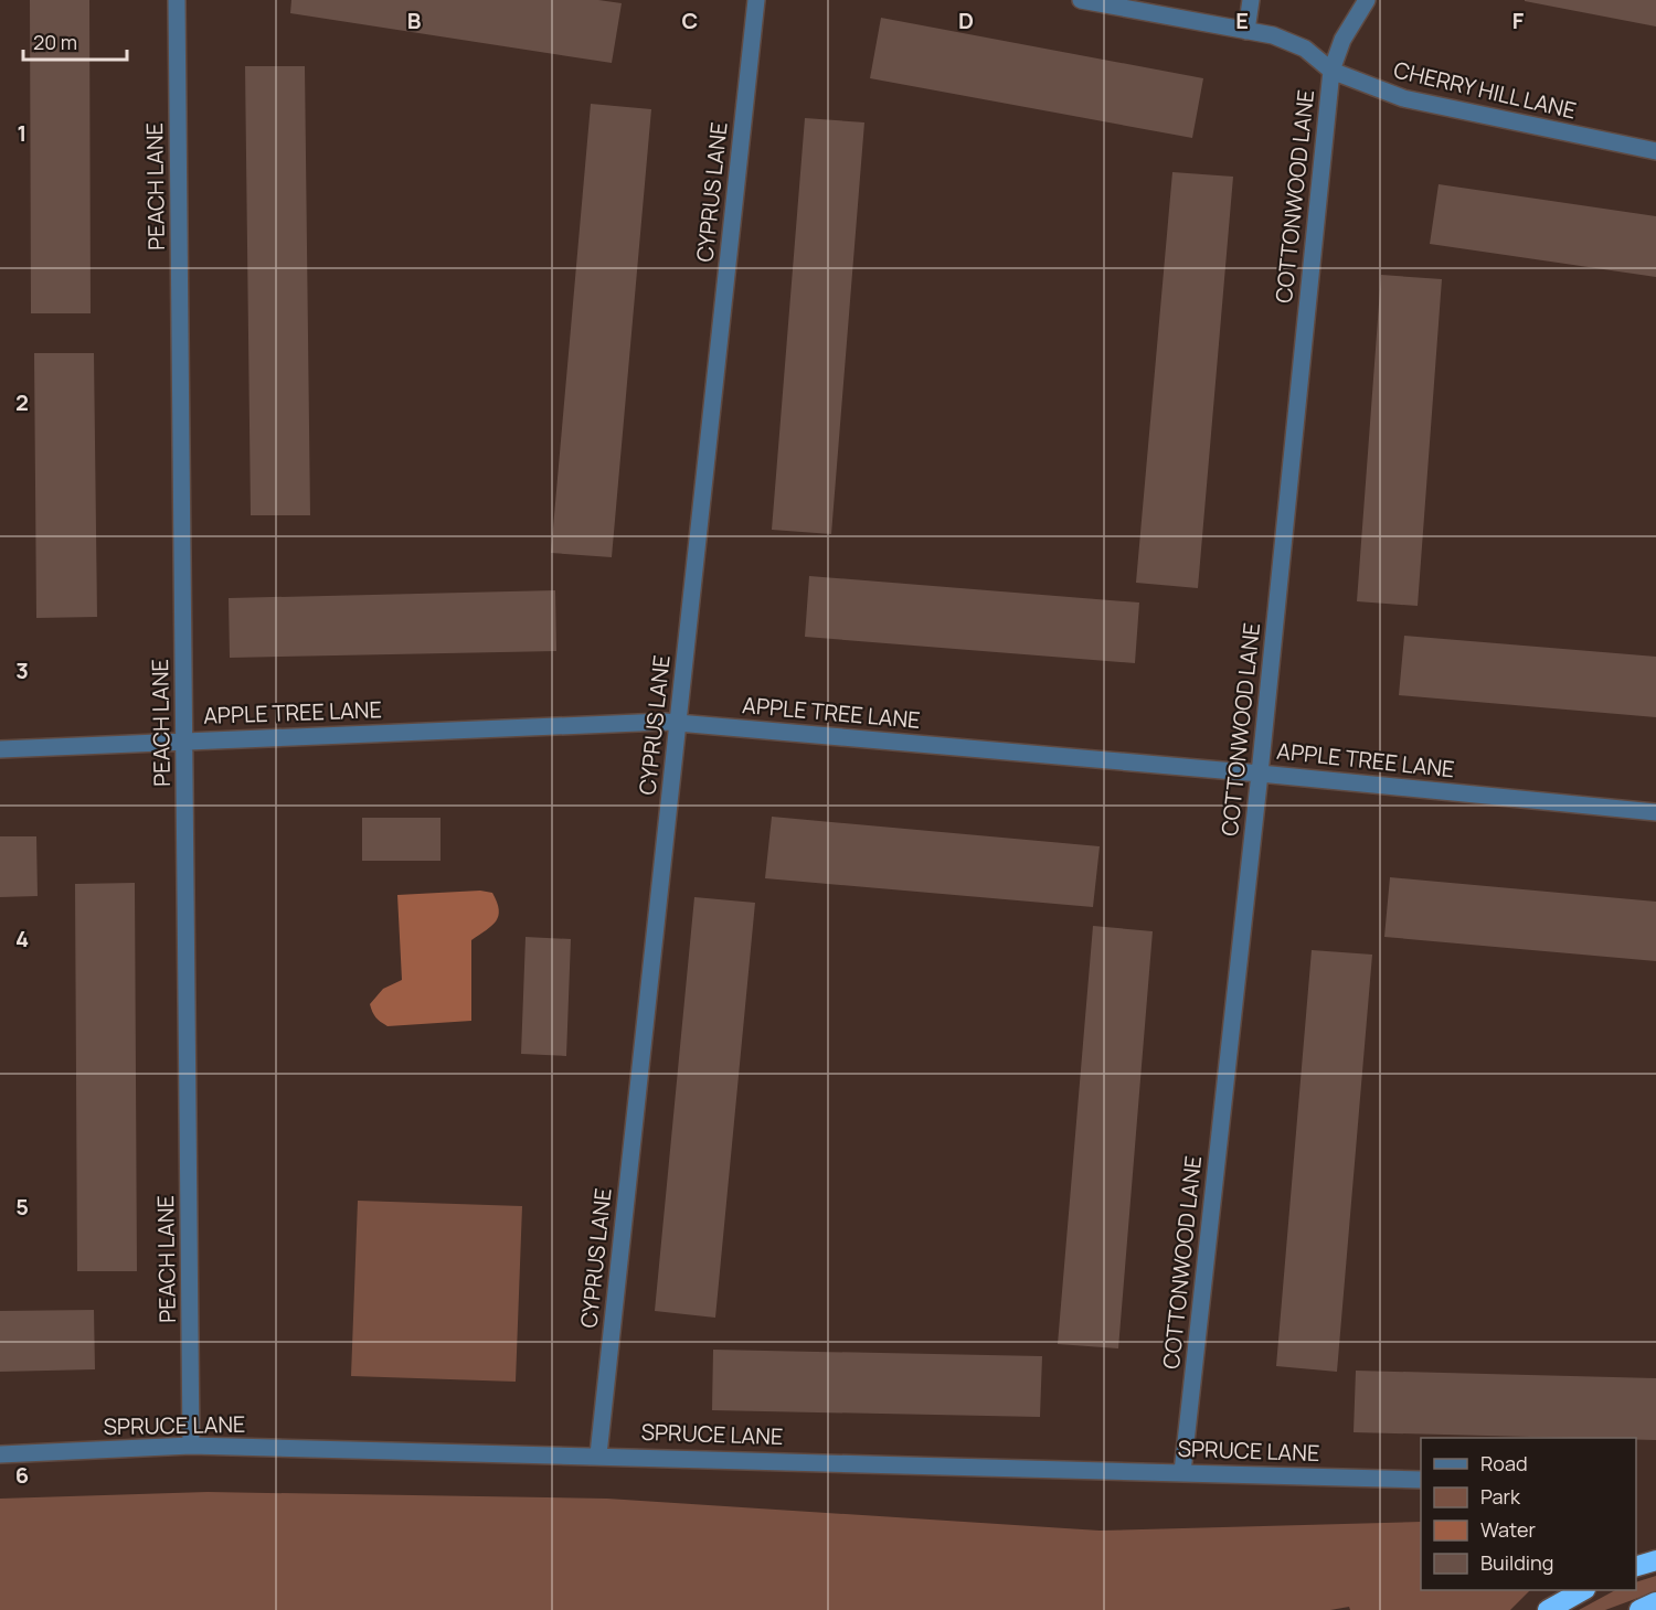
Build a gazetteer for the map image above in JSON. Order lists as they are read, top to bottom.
{
  "streets": {
    "street": [
      "CHERRY HILL LANE",
      "PEACH LANE",
      "CYPRUS LANE",
      "COTTONWOOD LANE",
      "APPLE TREE LANE",
      "SPRUCE LANE"
    ]
  },
  "crossings": [
    ["CHERRY HILL LANE", "COTTONWOOD LANE"],
    ["PEACH LANE", "APPLE TREE LANE"],
    ["PEACH LANE", "SPRUCE LANE"],
    ["CYPRUS LANE", "APPLE TREE LANE"],
    ["CYPRUS LANE", "SPRUCE LANE"],
    ["COTTONWOOD LANE", "APPLE TREE LANE"],
    ["COTTONWOOD LANE", "SPRUCE LANE"]
  ],
  "legend": [
    "Road",
    "Park",
    "Water",
    "Building"
  ],
  "scale_bar": "20 m",
  "grid": {
    "columns": [
      "B",
      "C",
      "D",
      "E",
      "F"
    ],
    "rows": [
      "1",
      "2",
      "3",
      "4",
      "5",
      "6"
    ]
  }
}
